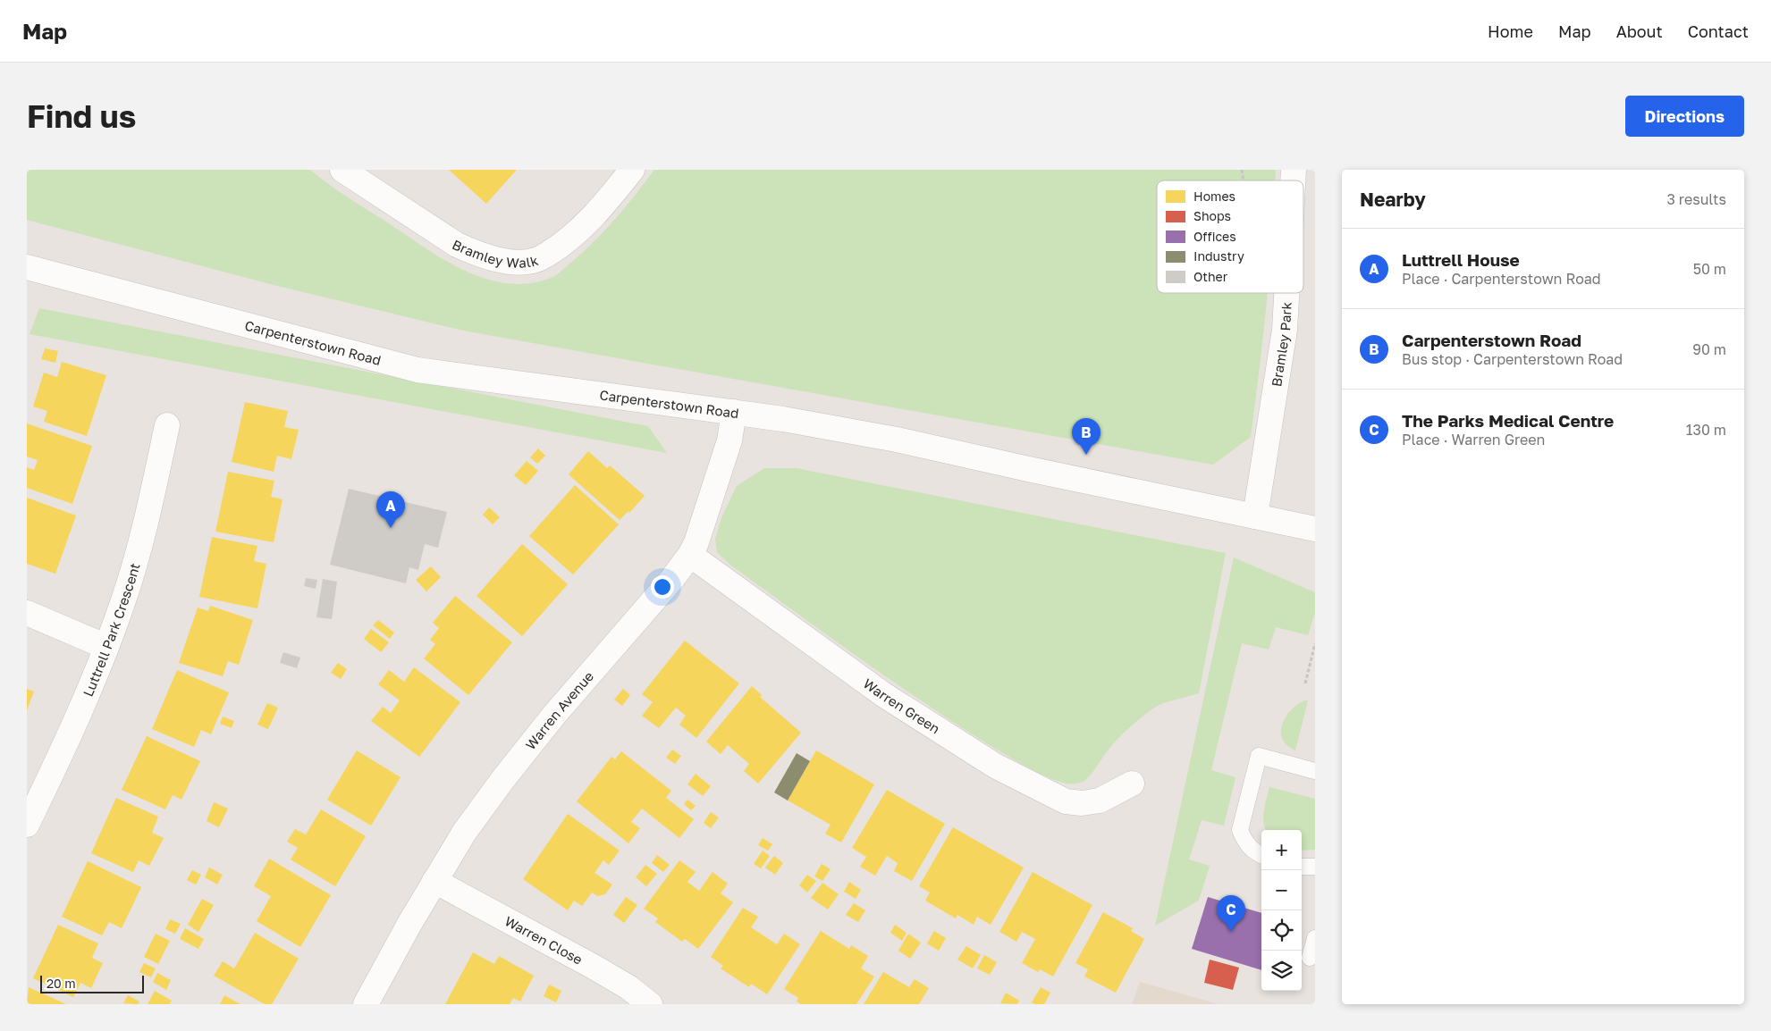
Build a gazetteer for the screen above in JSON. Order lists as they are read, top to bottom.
{
  "streets": {
    "street": [
      "Bramley Walk",
      "Carpenterstown Road",
      "Bramley Park",
      "Luttrell Park Crescent",
      "Warren Green",
      "Warren Avenue",
      "Warren Close"
    ]
  },
  "crossings": [
    ["Carpenterstown Road", "Bramley Park"],
    ["Carpenterstown Road", "Warren Avenue"],
    ["Warren Green", "Warren Avenue"],
    ["Warren Avenue", "Warren Close"]
  ],
  "legend": [
    "Homes",
    "Shops",
    "Offices",
    "Industry",
    "Other"
  ],
  "scale_bar": "20 m",
  "page": {
    "header": "Map",
    "nav": [
      "Home",
      "Map",
      "About",
      "Contact"
    ],
    "buttons": "Directions",
    "title": "Find us",
    "heading": ["Nearby", "3 results"],
    "list": [
      {
        "mark": "A",
        "name": "Luttrell House",
        "note": "Place · Carpenterstown Road",
        "value": "50 m"
      },
      {
        "mark": "B",
        "name": "Carpenterstown Road",
        "note": "Bus stop · Carpenterstown Road",
        "value": "90 m"
      },
      {
        "mark": "C",
        "name": "The Parks Medical Centre",
        "note": "Place · Warren Green",
        "value": "130 m"
      }
    ],
    "pins": ["B", "A", "C"],
    "map_buttons": ["+", "−"],
    "scale": "20 m"
  }
}
